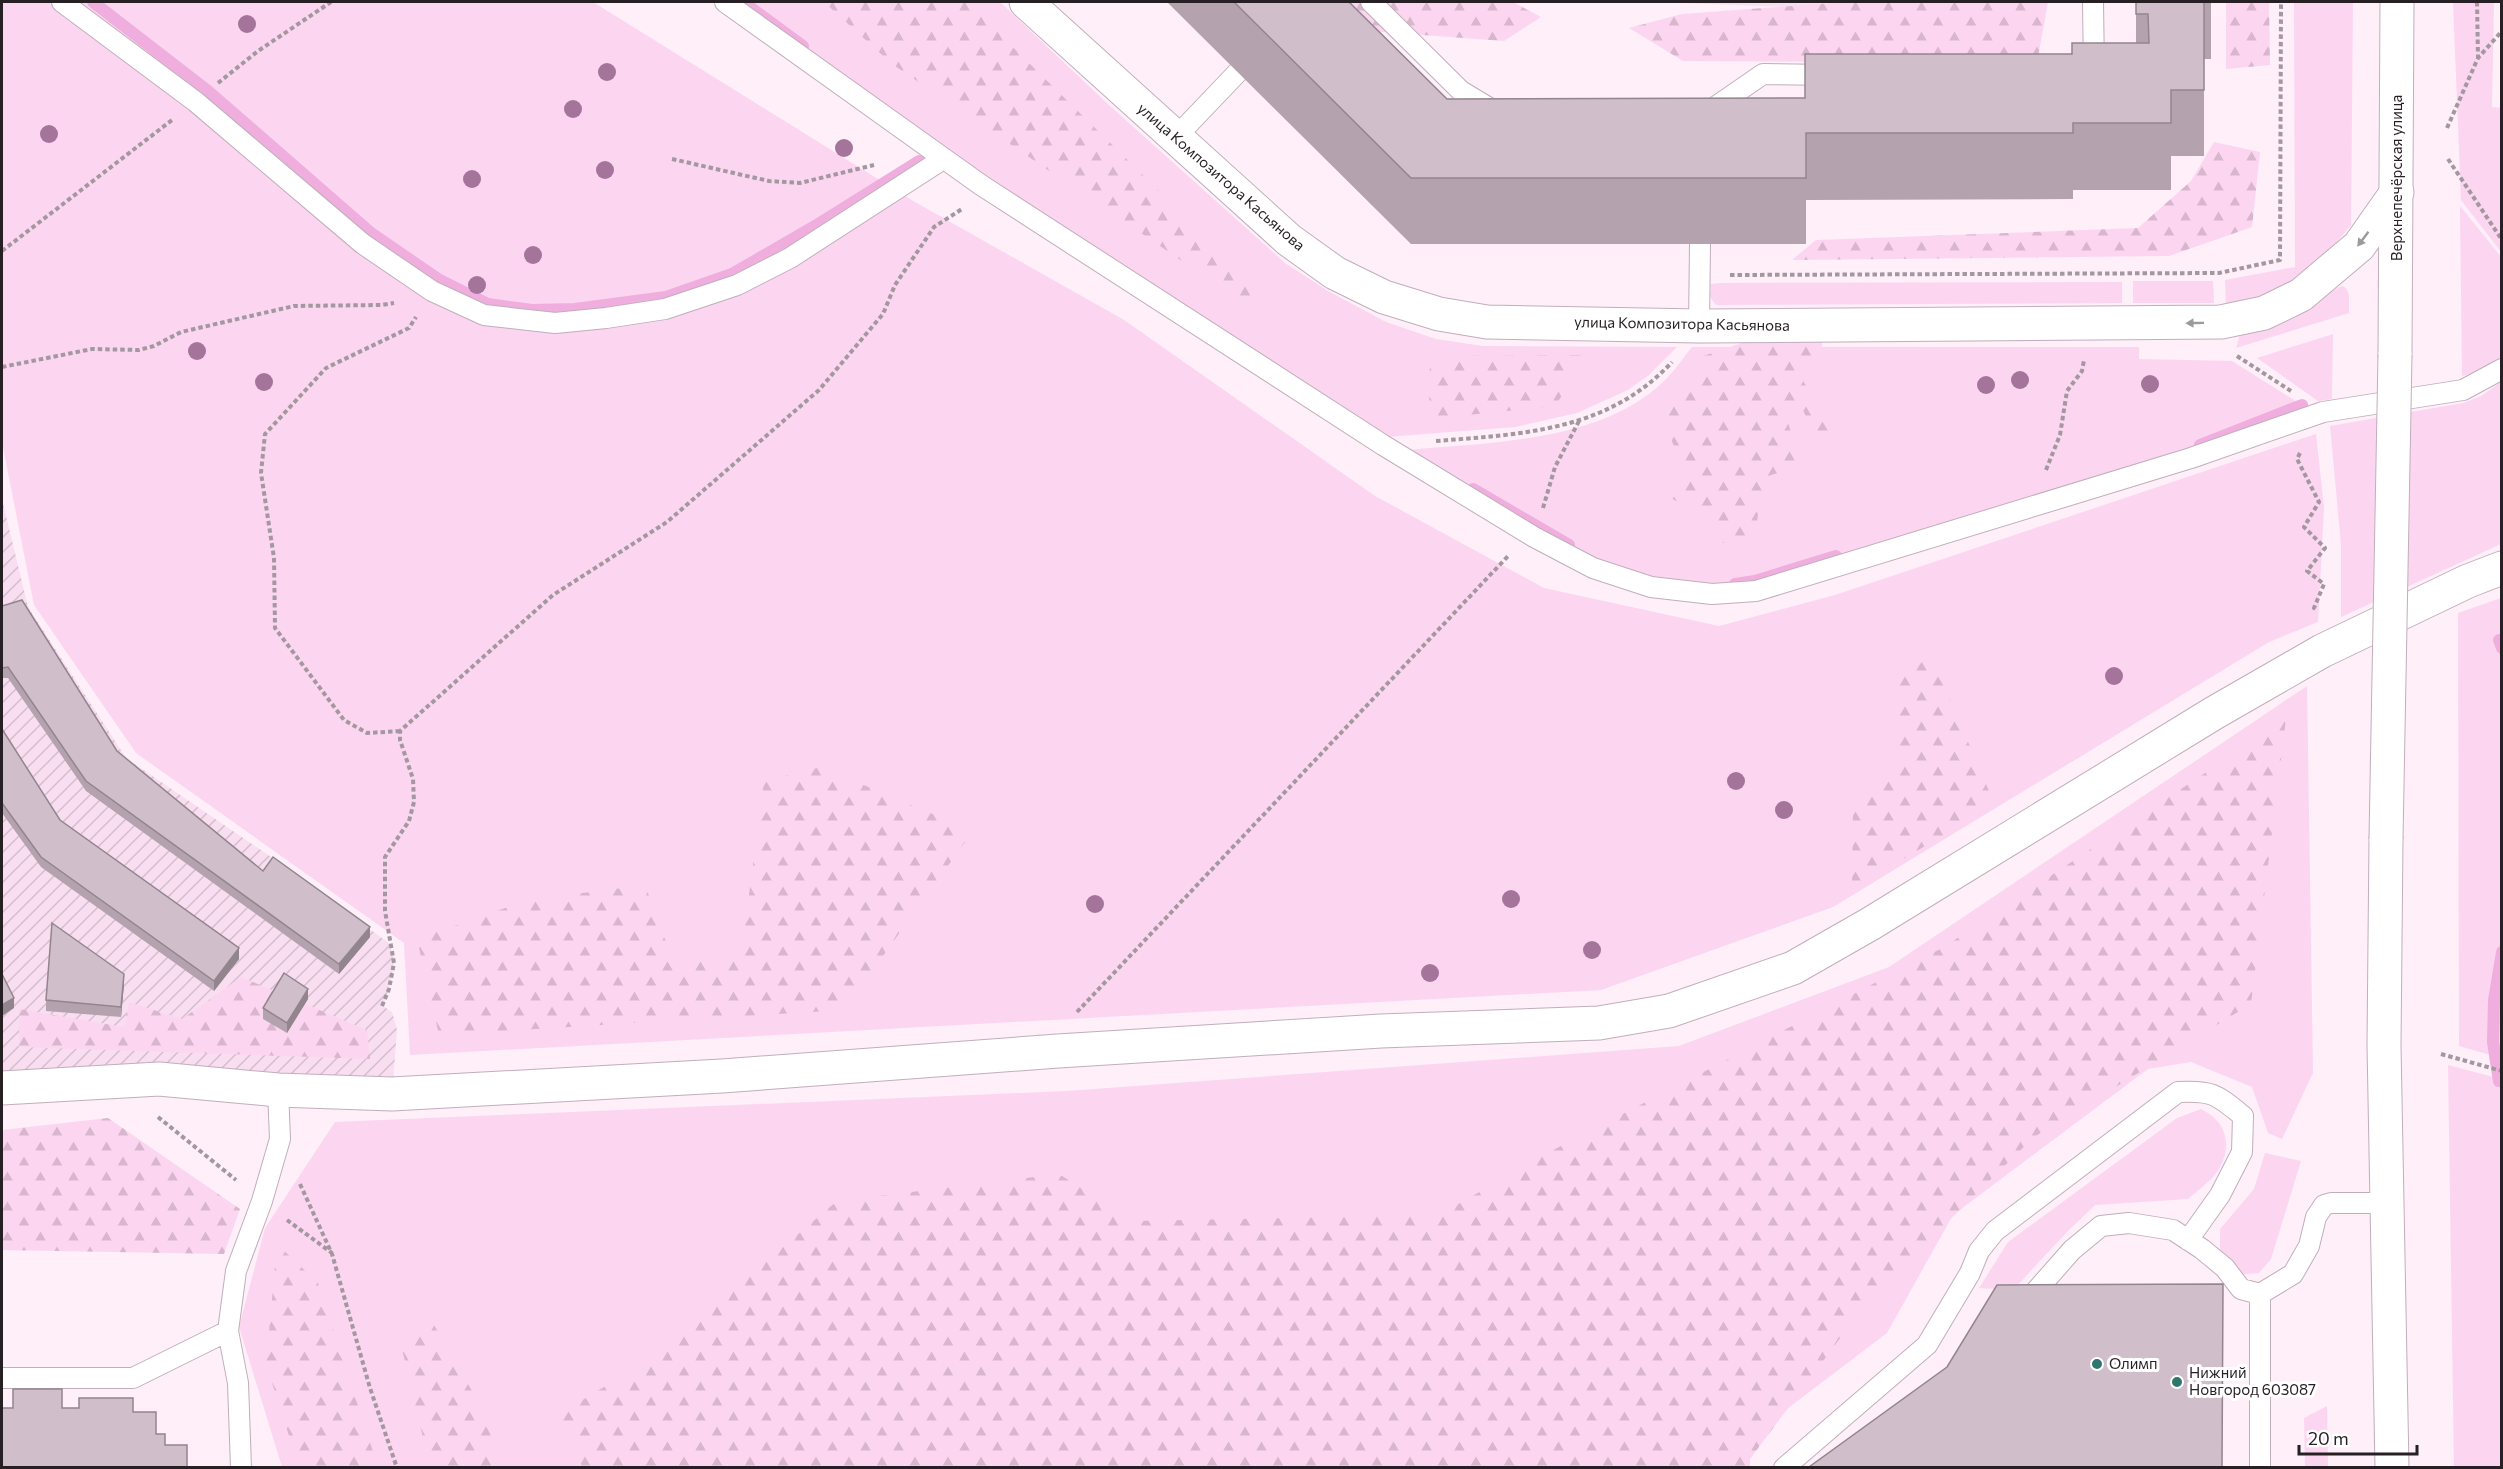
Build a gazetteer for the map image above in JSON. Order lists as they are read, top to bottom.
{
  "streets": {
    "street": ["улица Композитора Касьянова", "Верхнепечёрская улица"]
  },
  "crossings": [
    ["улица Композитора Касьянова", "Верхнепечёрская улица"]
  ],
  "one_way": ["улица Композитора Касьянова"],
  "places": ["Олимп", "Нижний Новгород 603087"],
  "scale_bar": "20 m"
}
